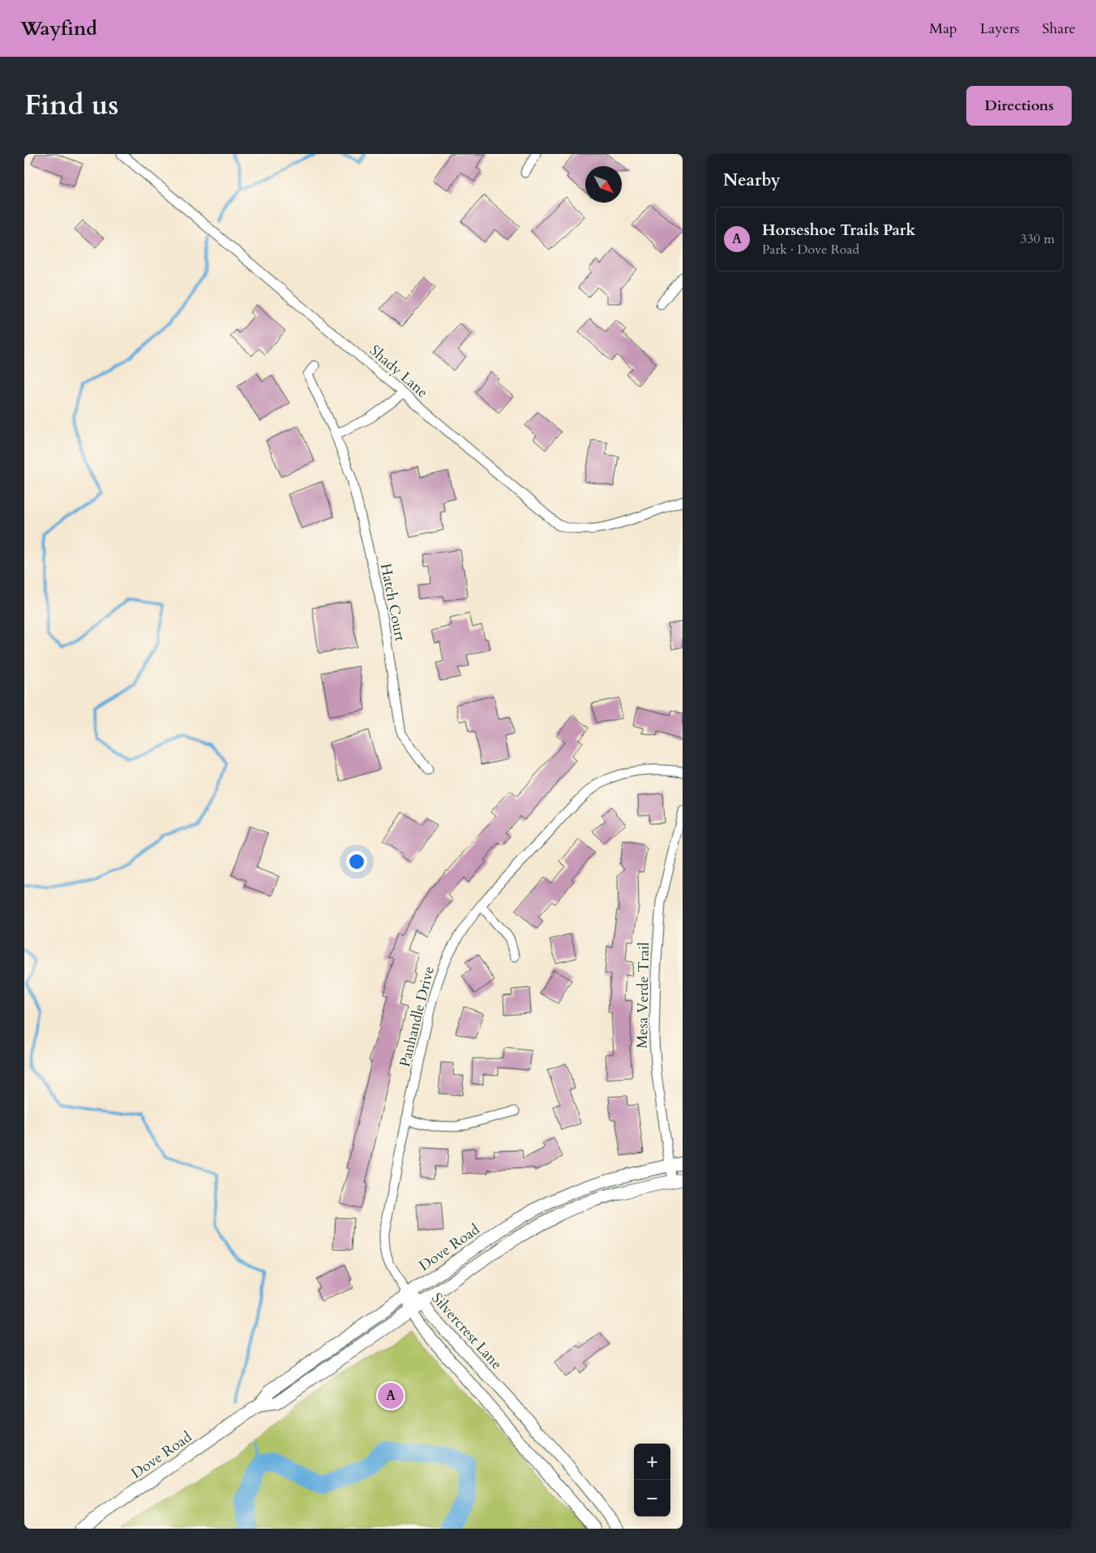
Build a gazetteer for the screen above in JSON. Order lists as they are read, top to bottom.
{
  "streets": {
    "main road": ["Dove Road"],
    "street": [
      "Shady Lane",
      "Hatch Court",
      "Mesa Verde Trail",
      "Panhandle Drive",
      "Silvercrest Lane"
    ]
  },
  "crossings": [
    ["Mesa Verde Trail", "Dove Road"],
    ["Panhandle Drive", "Dove Road"],
    ["Panhandle Drive", "Silvercrest Lane"],
    ["Dove Road", "Silvercrest Lane"]
  ],
  "north": "bottom right",
  "page": {
    "header": "Wayfind",
    "nav": ["Map", "Layers", "Share"],
    "title": "Find us",
    "buttons": "Directions",
    "heading": "Nearby",
    "list": [
      {
        "mark": "A",
        "name": "Horseshoe Trails Park",
        "note": "Park · Dove Road",
        "value": "330 m"
      }
    ],
    "pins": "A",
    "map_buttons": ["+", "−"]
  }
}
